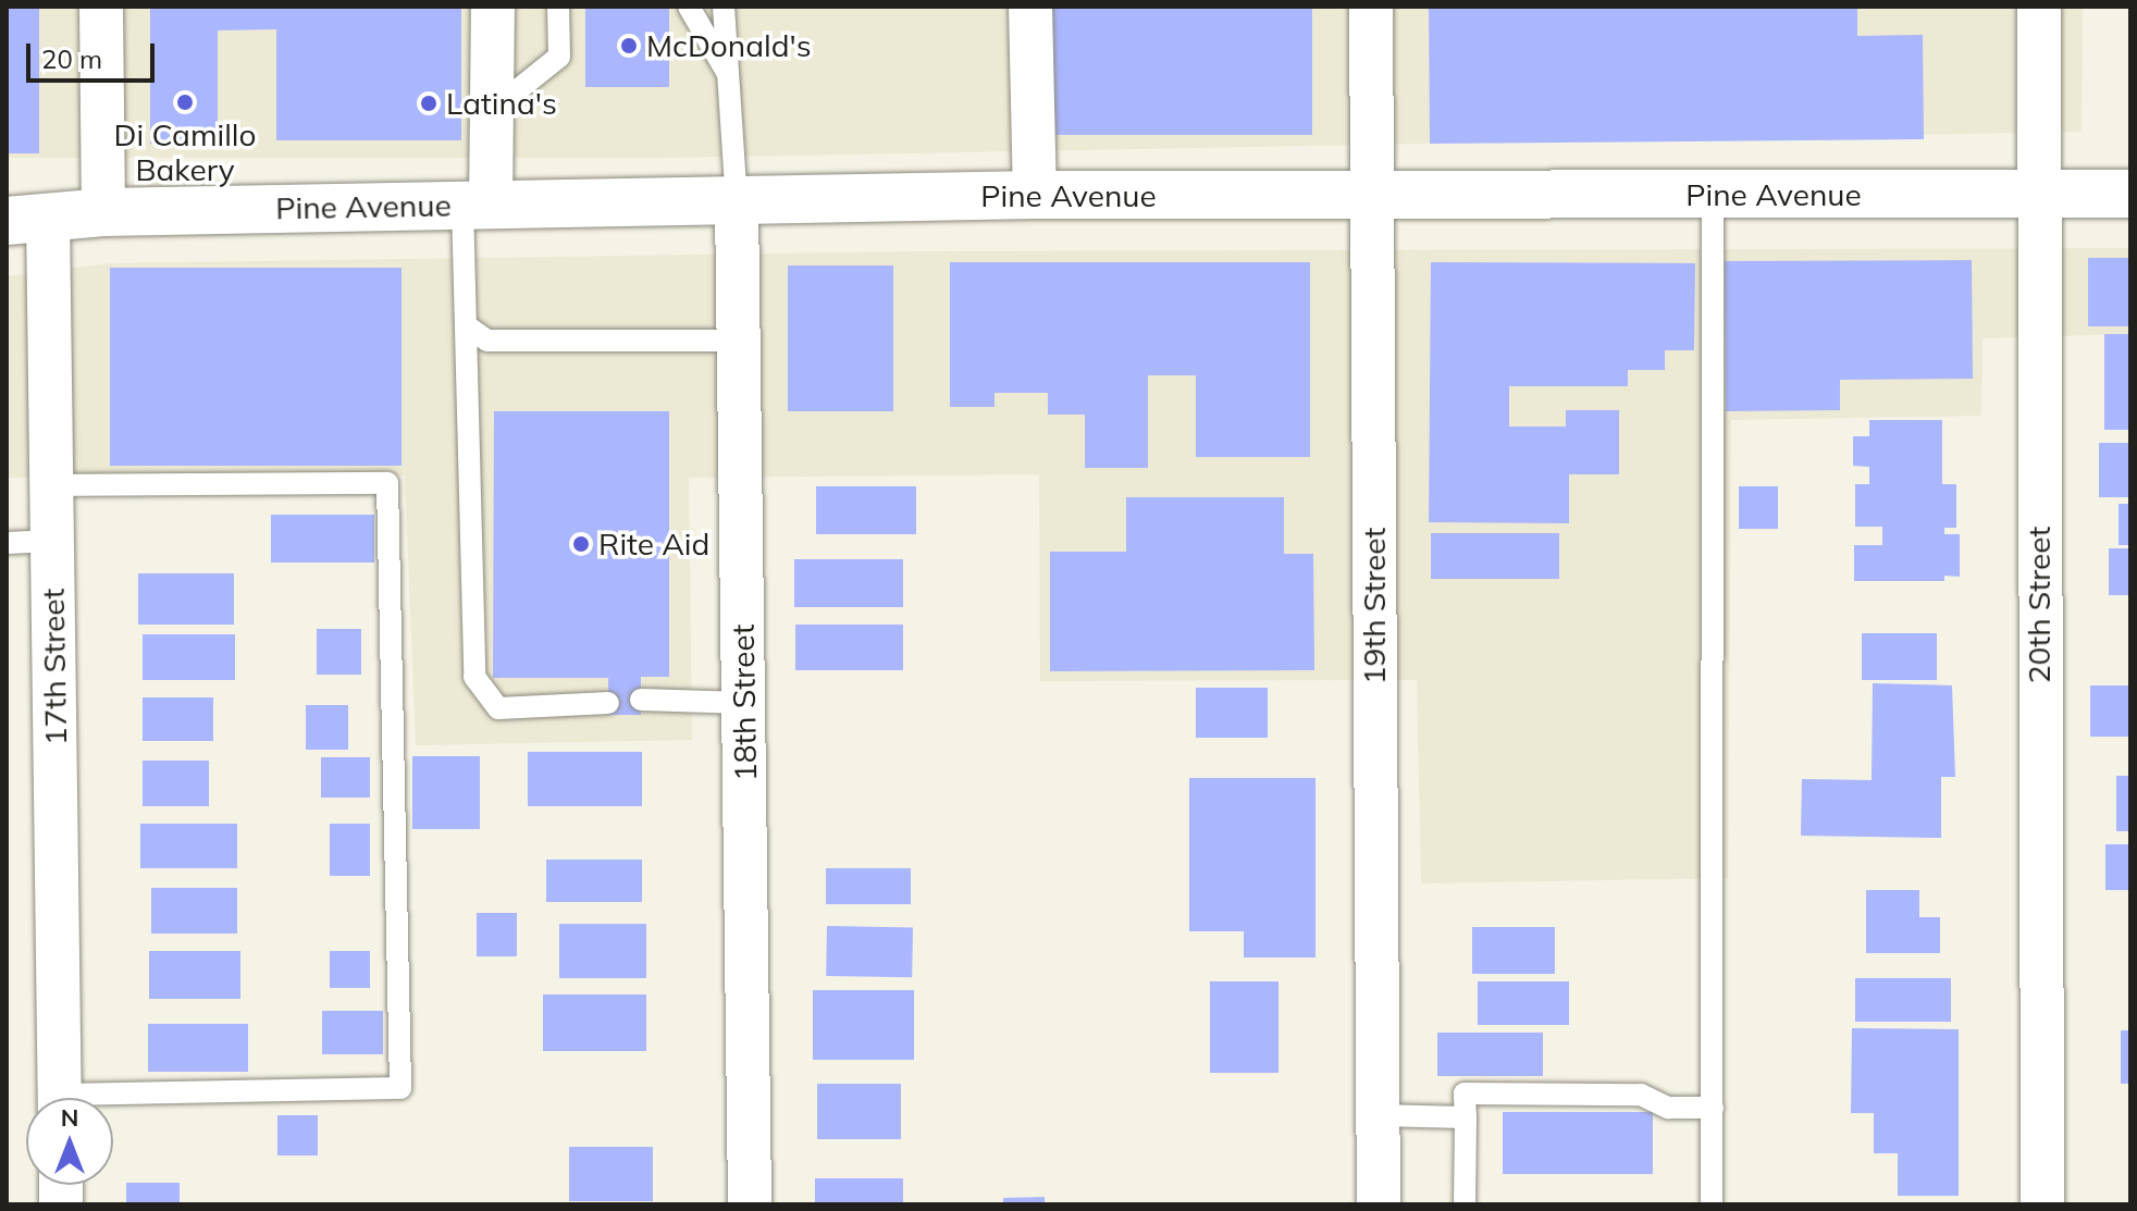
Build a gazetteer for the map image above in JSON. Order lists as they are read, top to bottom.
{
  "streets": {
    "main road": ["Pine Avenue"],
    "street": [
      "20th Street",
      "19th Street",
      "17th Street",
      "18th Street"
    ]
  },
  "crossings": [
    ["Pine Avenue", "20th Street"],
    ["Pine Avenue", "19th Street"],
    ["Pine Avenue", "17th Street"],
    ["Pine Avenue", "18th Street"]
  ],
  "places": [
    "McDonald's",
    "Di Camillo Bakery",
    "Latina's",
    "Rite Aid"
  ],
  "scale_bar": "20 m",
  "north": "top"
}
